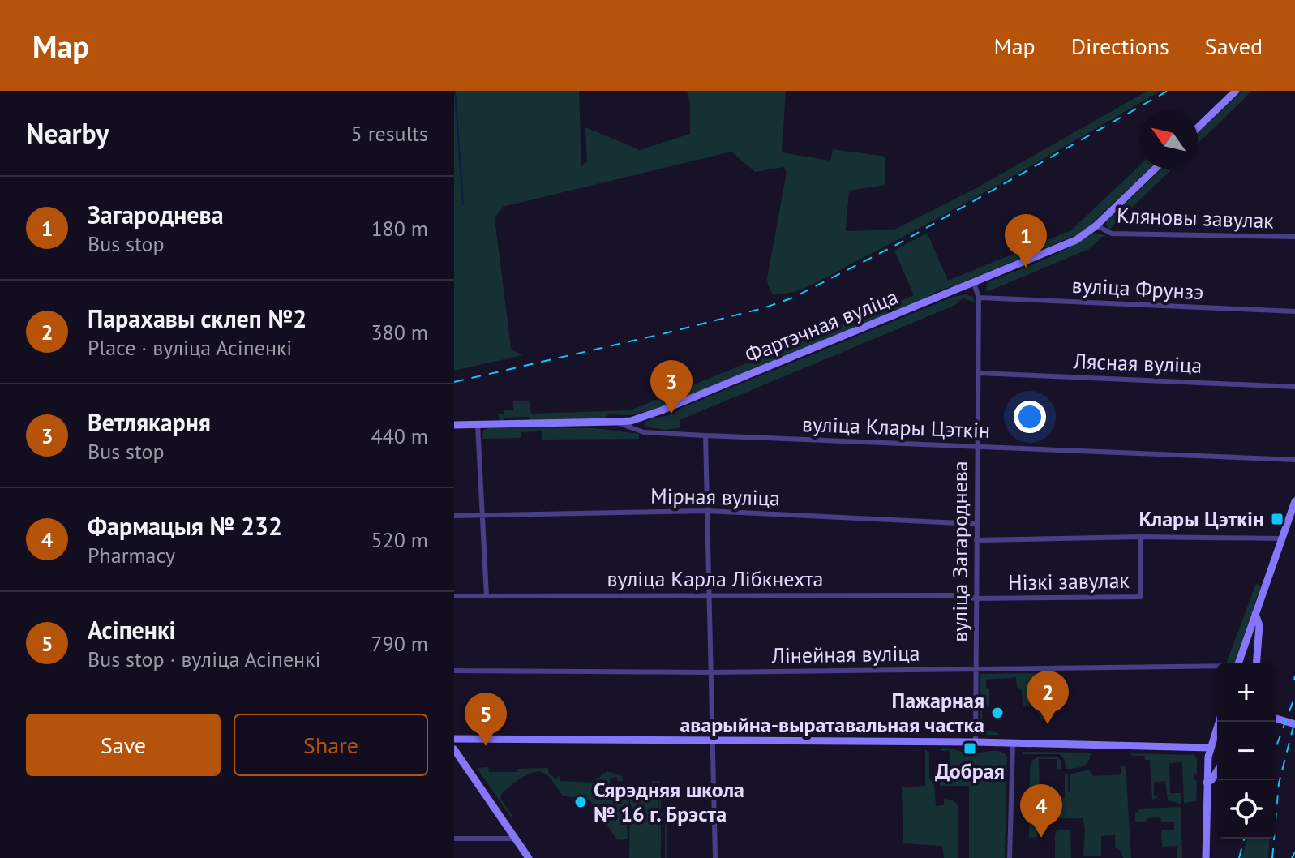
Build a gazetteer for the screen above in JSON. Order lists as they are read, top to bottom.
{
  "streets": {
    "main road": ["Фартэчная вуліца"],
    "street": [
      "Кляновы завулак",
      "вуліца Фрунзэ",
      "Лясная вуліца",
      "вуліца Клары Цэткін",
      "Мірная вуліца",
      "вуліца Загароднева",
      "вуліца Карла Лібкнехта",
      "Нізкі завулак",
      "Лінейная вуліца"
    ]
  },
  "crossings": [
    ["Кляновы завулак", "Фартэчная вуліца"],
    ["вуліца Фрунзэ", "вуліца Загароднева"],
    ["Фартэчная вуліца", "вуліца Клары Цэткін"],
    ["Фартэчная вуліца", "вуліца Загароднева"],
    ["Лясная вуліца", "вуліца Загароднева"],
    ["вуліца Клары Цэткін", "вуліца Загароднева"],
    ["Мірная вуліца", "вуліца Загароднева"],
    ["вуліца Загароднева", "вуліца Карла Лібкнехта"],
    ["вуліца Загароднева", "Нізкі завулак"],
    ["вуліца Загароднева", "Лінейная вуліца"],
    ["вуліца Карла Лібкнехта", "Нізкі завулак"]
  ],
  "places": {
    "transit": ["Клары Цэткін", "Добрая"],
    "other": ["Пажарная аварыйна-выратавальная частка", "Сярэдняя школа № 16 г. Брэста"]
  },
  "north": "top left",
  "page": {
    "header": "Map",
    "nav": ["Map", "Directions", "Saved"],
    "heading": ["Nearby", "5 results"],
    "list": [
      {
        "mark": "1",
        "name": "Загароднева",
        "note": "Bus stop",
        "value": "180 m"
      },
      {
        "mark": "2",
        "name": "Парахавы склеп №2",
        "note": "Place · вуліца Асіпенкі",
        "value": "380 m"
      },
      {
        "mark": "3",
        "name": "Ветлякарня",
        "note": "Bus stop",
        "value": "440 m"
      },
      {
        "mark": "4",
        "name": "Фармацыя № 232",
        "note": "Pharmacy",
        "value": "520 m"
      },
      {
        "mark": "5",
        "name": "Асіпенкі",
        "note": "Bus stop · вуліца Асіпенкі",
        "value": "790 m"
      }
    ],
    "pins": [
      "1",
      "3",
      "2",
      "5",
      "4"
    ],
    "map_buttons": ["+", "−"],
    "buttons": ["Save", "Share"]
  }
}
